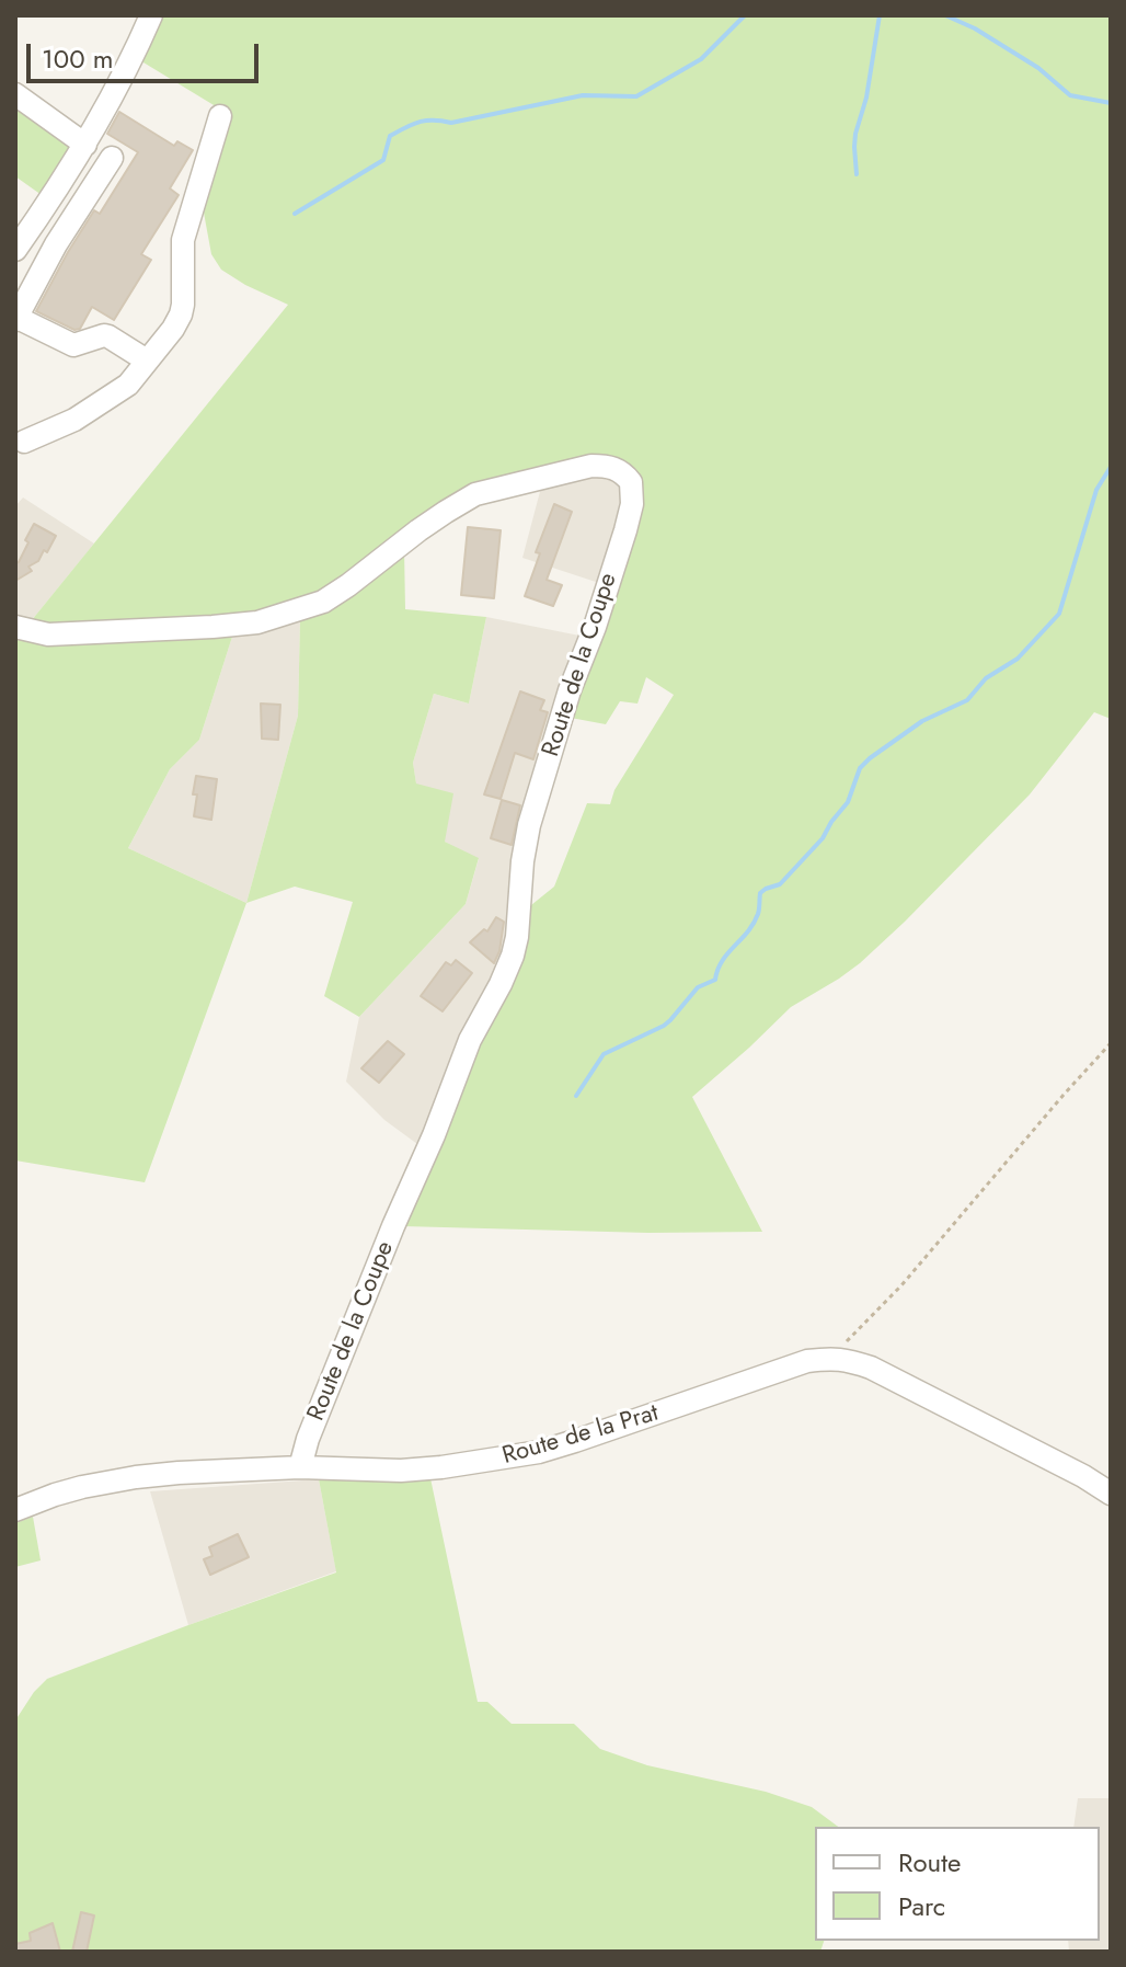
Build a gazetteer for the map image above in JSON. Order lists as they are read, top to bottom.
{
  "streets": {
    "street": ["Route de la Coupe", "Route de la Prat"]
  },
  "crossings": [
    ["Route de la Coupe", "Route de la Prat"]
  ],
  "legend": ["Route", "Parc"],
  "scale_bar": "100 m"
}
